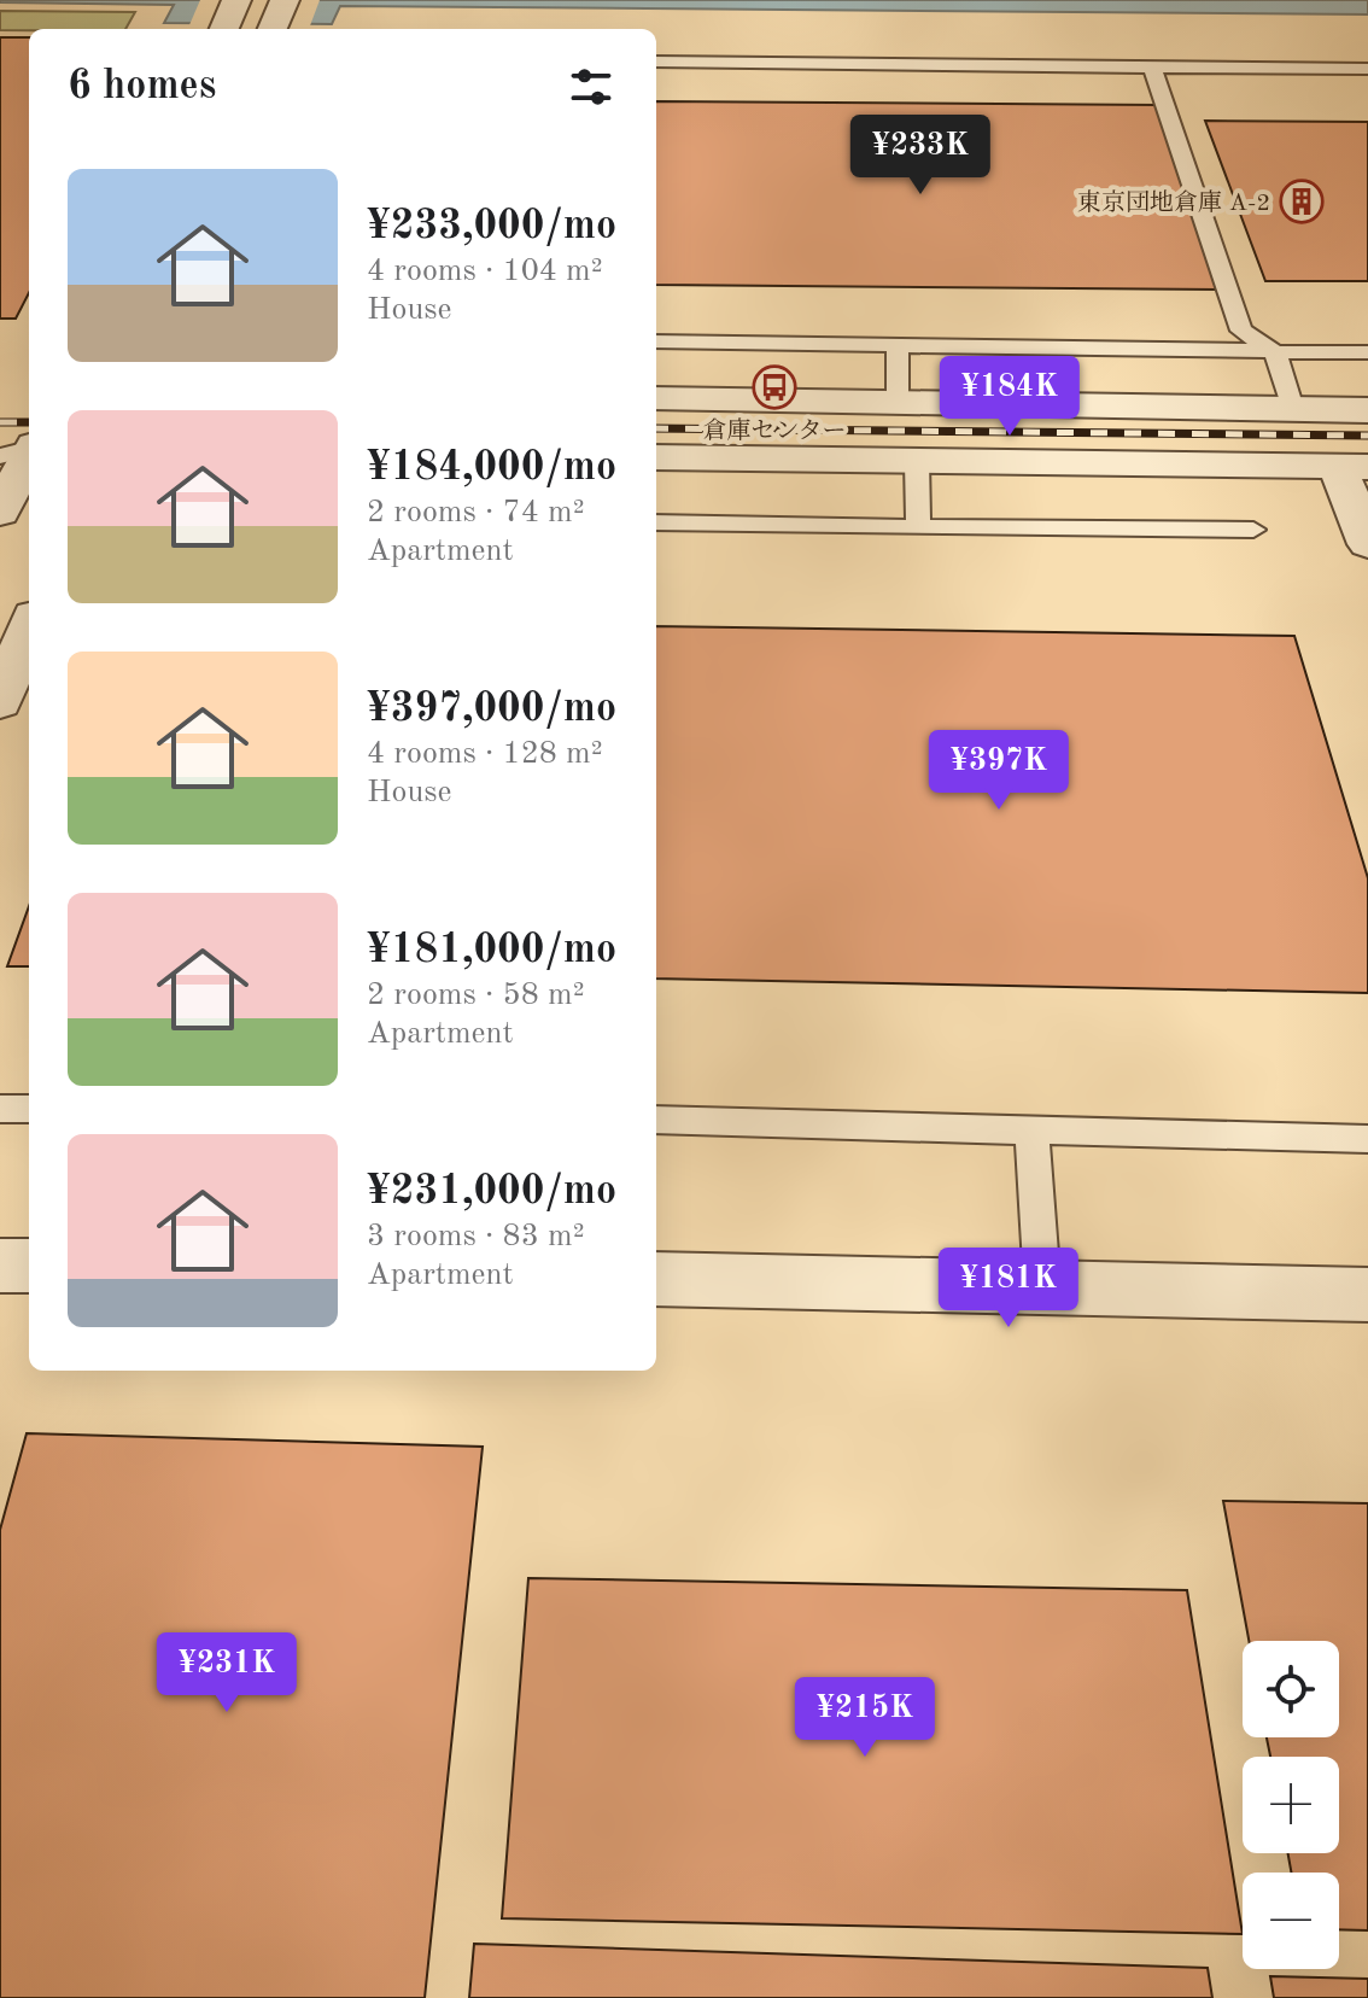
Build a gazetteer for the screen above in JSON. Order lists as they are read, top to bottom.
{
  "places": {
    "building": ["東京団地倉庫 A-2"],
    "bus stop": ["倉庫センター"]
  },
  "page": {
    "heading": "6 homes",
    "price": [
      "¥233K",
      "¥184K",
      "¥397K",
      "¥181K",
      "¥231K",
      "¥215K"
    ],
    "list": [
      {
        "name": "¥233,000/mo",
        "note": "4 rooms · 104 m² · House"
      },
      {
        "name": "¥184,000/mo",
        "note": "2 rooms · 74 m² · Apartment"
      },
      {
        "name": "¥397,000/mo",
        "note": "4 rooms · 128 m² · House"
      },
      {
        "name": "¥181,000/mo",
        "note": "2 rooms · 58 m² · Apartment"
      },
      {
        "name": "¥231,000/mo",
        "note": "3 rooms · 83 m² · Apartment"
      }
    ],
    "map_buttons": ["+", "−"]
  }
}
